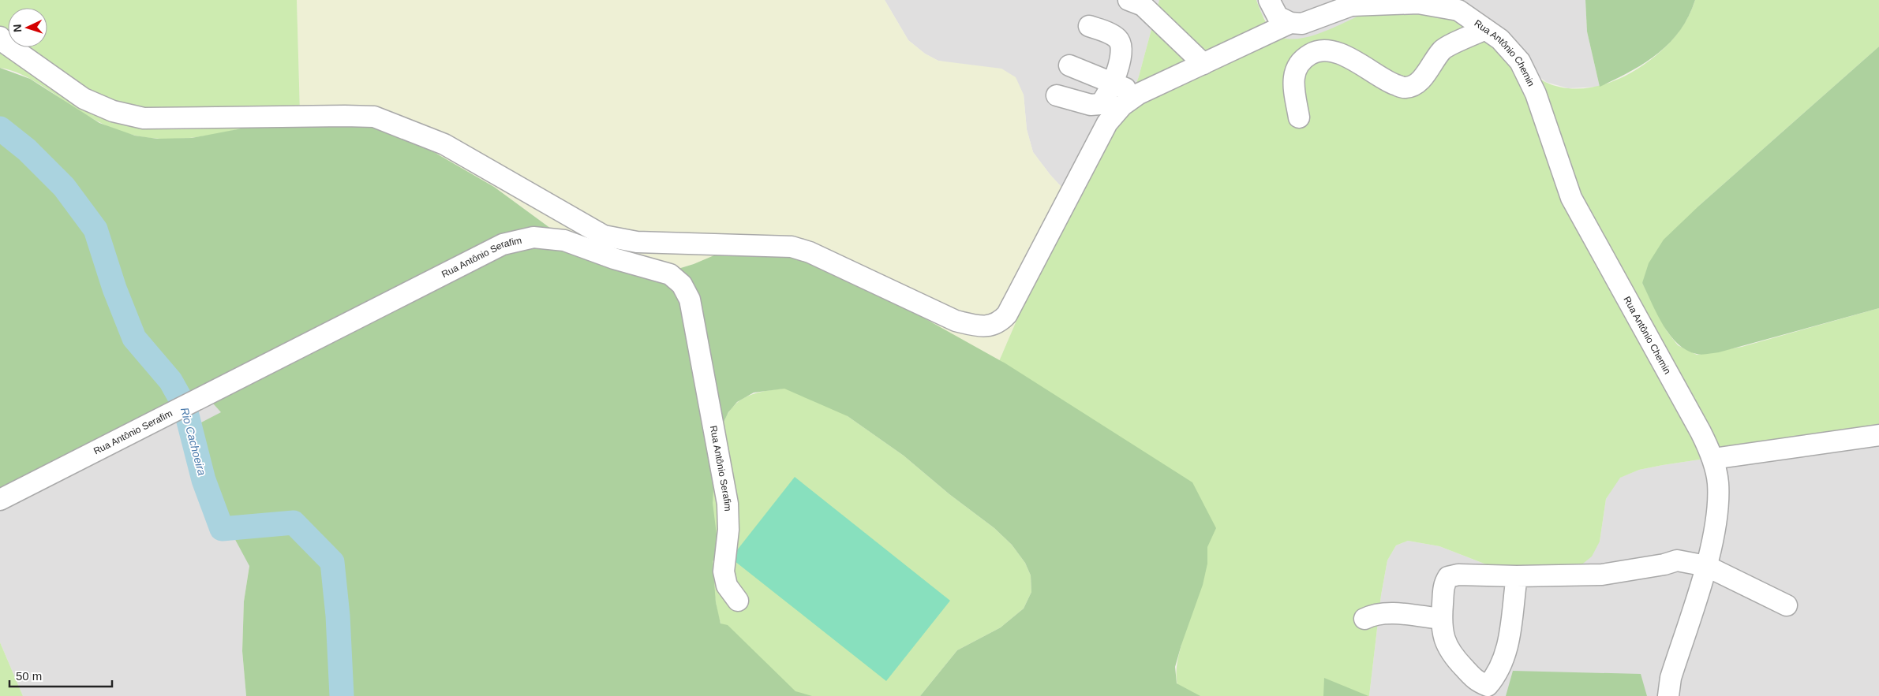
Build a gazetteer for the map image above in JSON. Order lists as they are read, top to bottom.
{
  "streets": {
    "street": ["Rua Antônio Chemin", "Rua Antônio Serafim"]
  },
  "water": ["Rio Cachoeira"],
  "scale_bar": "50 m",
  "north": "left"
}
